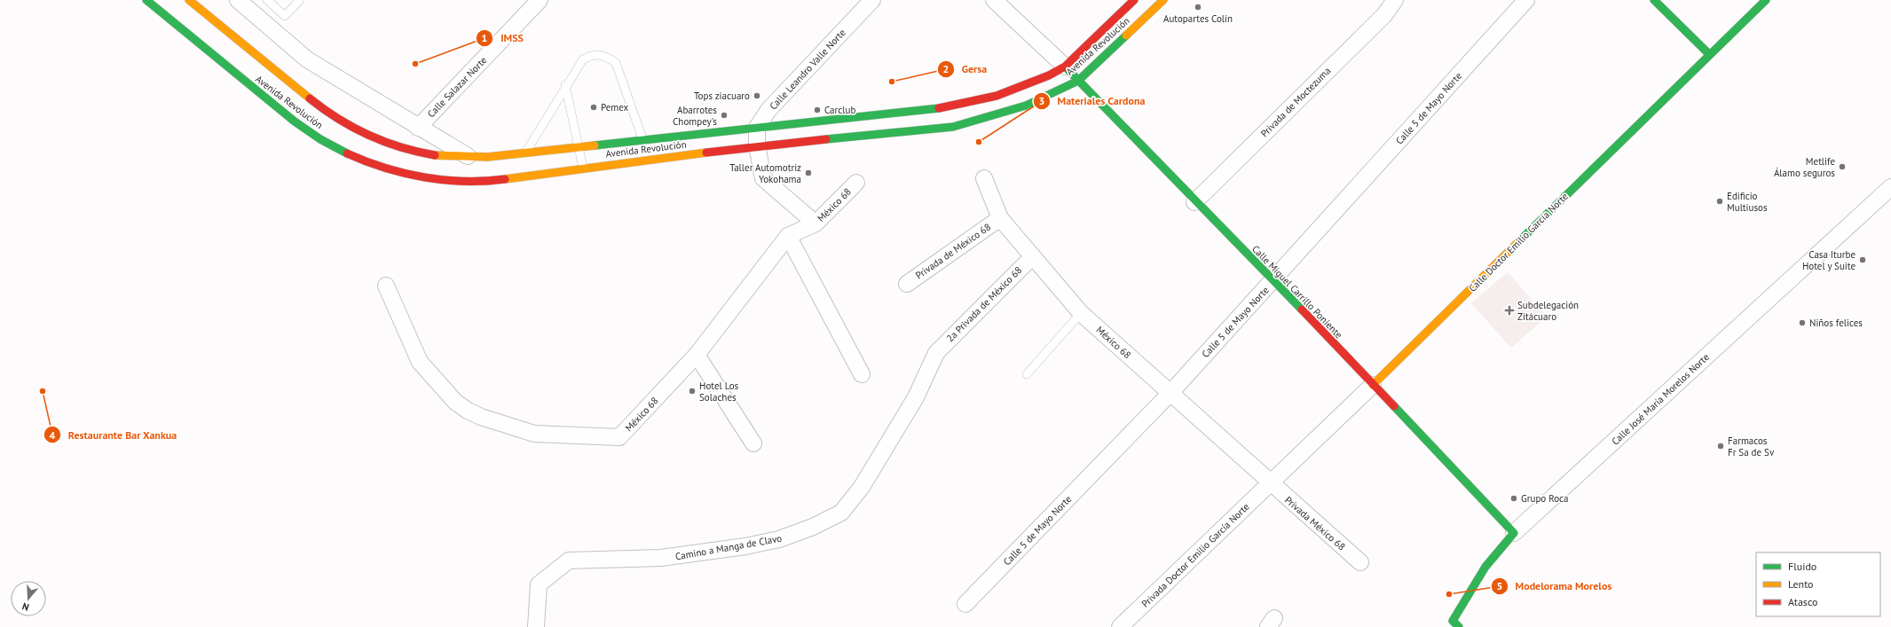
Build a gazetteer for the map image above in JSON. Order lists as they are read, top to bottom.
{
  "streets": {
    "main road": [
      "Avenida Revolución",
      "Calle Doctor Emilio García Norte",
      "Calle Miguel Carrillo Poniente",
      "Calle José María Morelos Norte"
    ],
    "street": [
      "Calle Leandro Valle Norte",
      "Calle Salazar Norte",
      "Privada de Moctezuma",
      "Calle 5 de Mayo Norte",
      "México 68",
      "Privada de México 68",
      "2a Privada de México 68",
      "Privada México 68",
      "Camino a Manga de Clavo",
      "Privada Doctor Emilio García Norte"
    ]
  },
  "crossings": [
    ["Avenida Revolución", "Calle Leandro Valle Norte"],
    ["Avenida Revolución", "Calle Miguel Carrillo Poniente"],
    ["Privada de Moctezuma", "Calle Miguel Carrillo Poniente"],
    ["Calle 5 de Mayo Norte", "México 68"],
    ["Calle 5 de Mayo Norte", "Calle Miguel Carrillo Poniente"],
    ["México 68", "Calle Doctor Emilio García Norte"],
    ["México 68", "Privada de México 68"],
    ["México 68", "2a Privada de México 68"],
    ["México 68", "Privada México 68"],
    ["México 68", "Privada Doctor Emilio García Norte"],
    ["Calle Doctor Emilio García Norte", "Calle Miguel Carrillo Poniente"],
    ["Calle Doctor Emilio García Norte", "Privada México 68"],
    ["Calle Doctor Emilio García Norte", "Privada Doctor Emilio García Norte"],
    ["Calle Miguel Carrillo Poniente", "Calle José María Morelos Norte"],
    ["2a Privada de México 68", "Camino a Manga de Clavo"],
    ["Privada México 68", "Privada Doctor Emilio García Norte"]
  ],
  "places": {
    "other": [
      "Autopartes Colín",
      "IMSS",
      "Gersa",
      "Tops ziacuaro",
      "Pemex",
      "Carclub",
      "Abarrotes Chompey's",
      "Materiales Cardona",
      "Metlife Álamo seguros",
      "Taller Automotriz Yokohama",
      "Edificio Multiusos",
      "Casa Iturbe Hotel y Suite",
      "Niños felices",
      "Restaurante Bar Xankua",
      "Hotel Los Solaches",
      "Farmacos Fr Sa de Sv",
      "Grupo Roca",
      "Modelorama Morelos"
    ],
    "health": ["Subdelegación Zitácuaro"]
  },
  "legend": ["Fluido", "Lento", "Atasco"],
  "north": "bottom"
}
